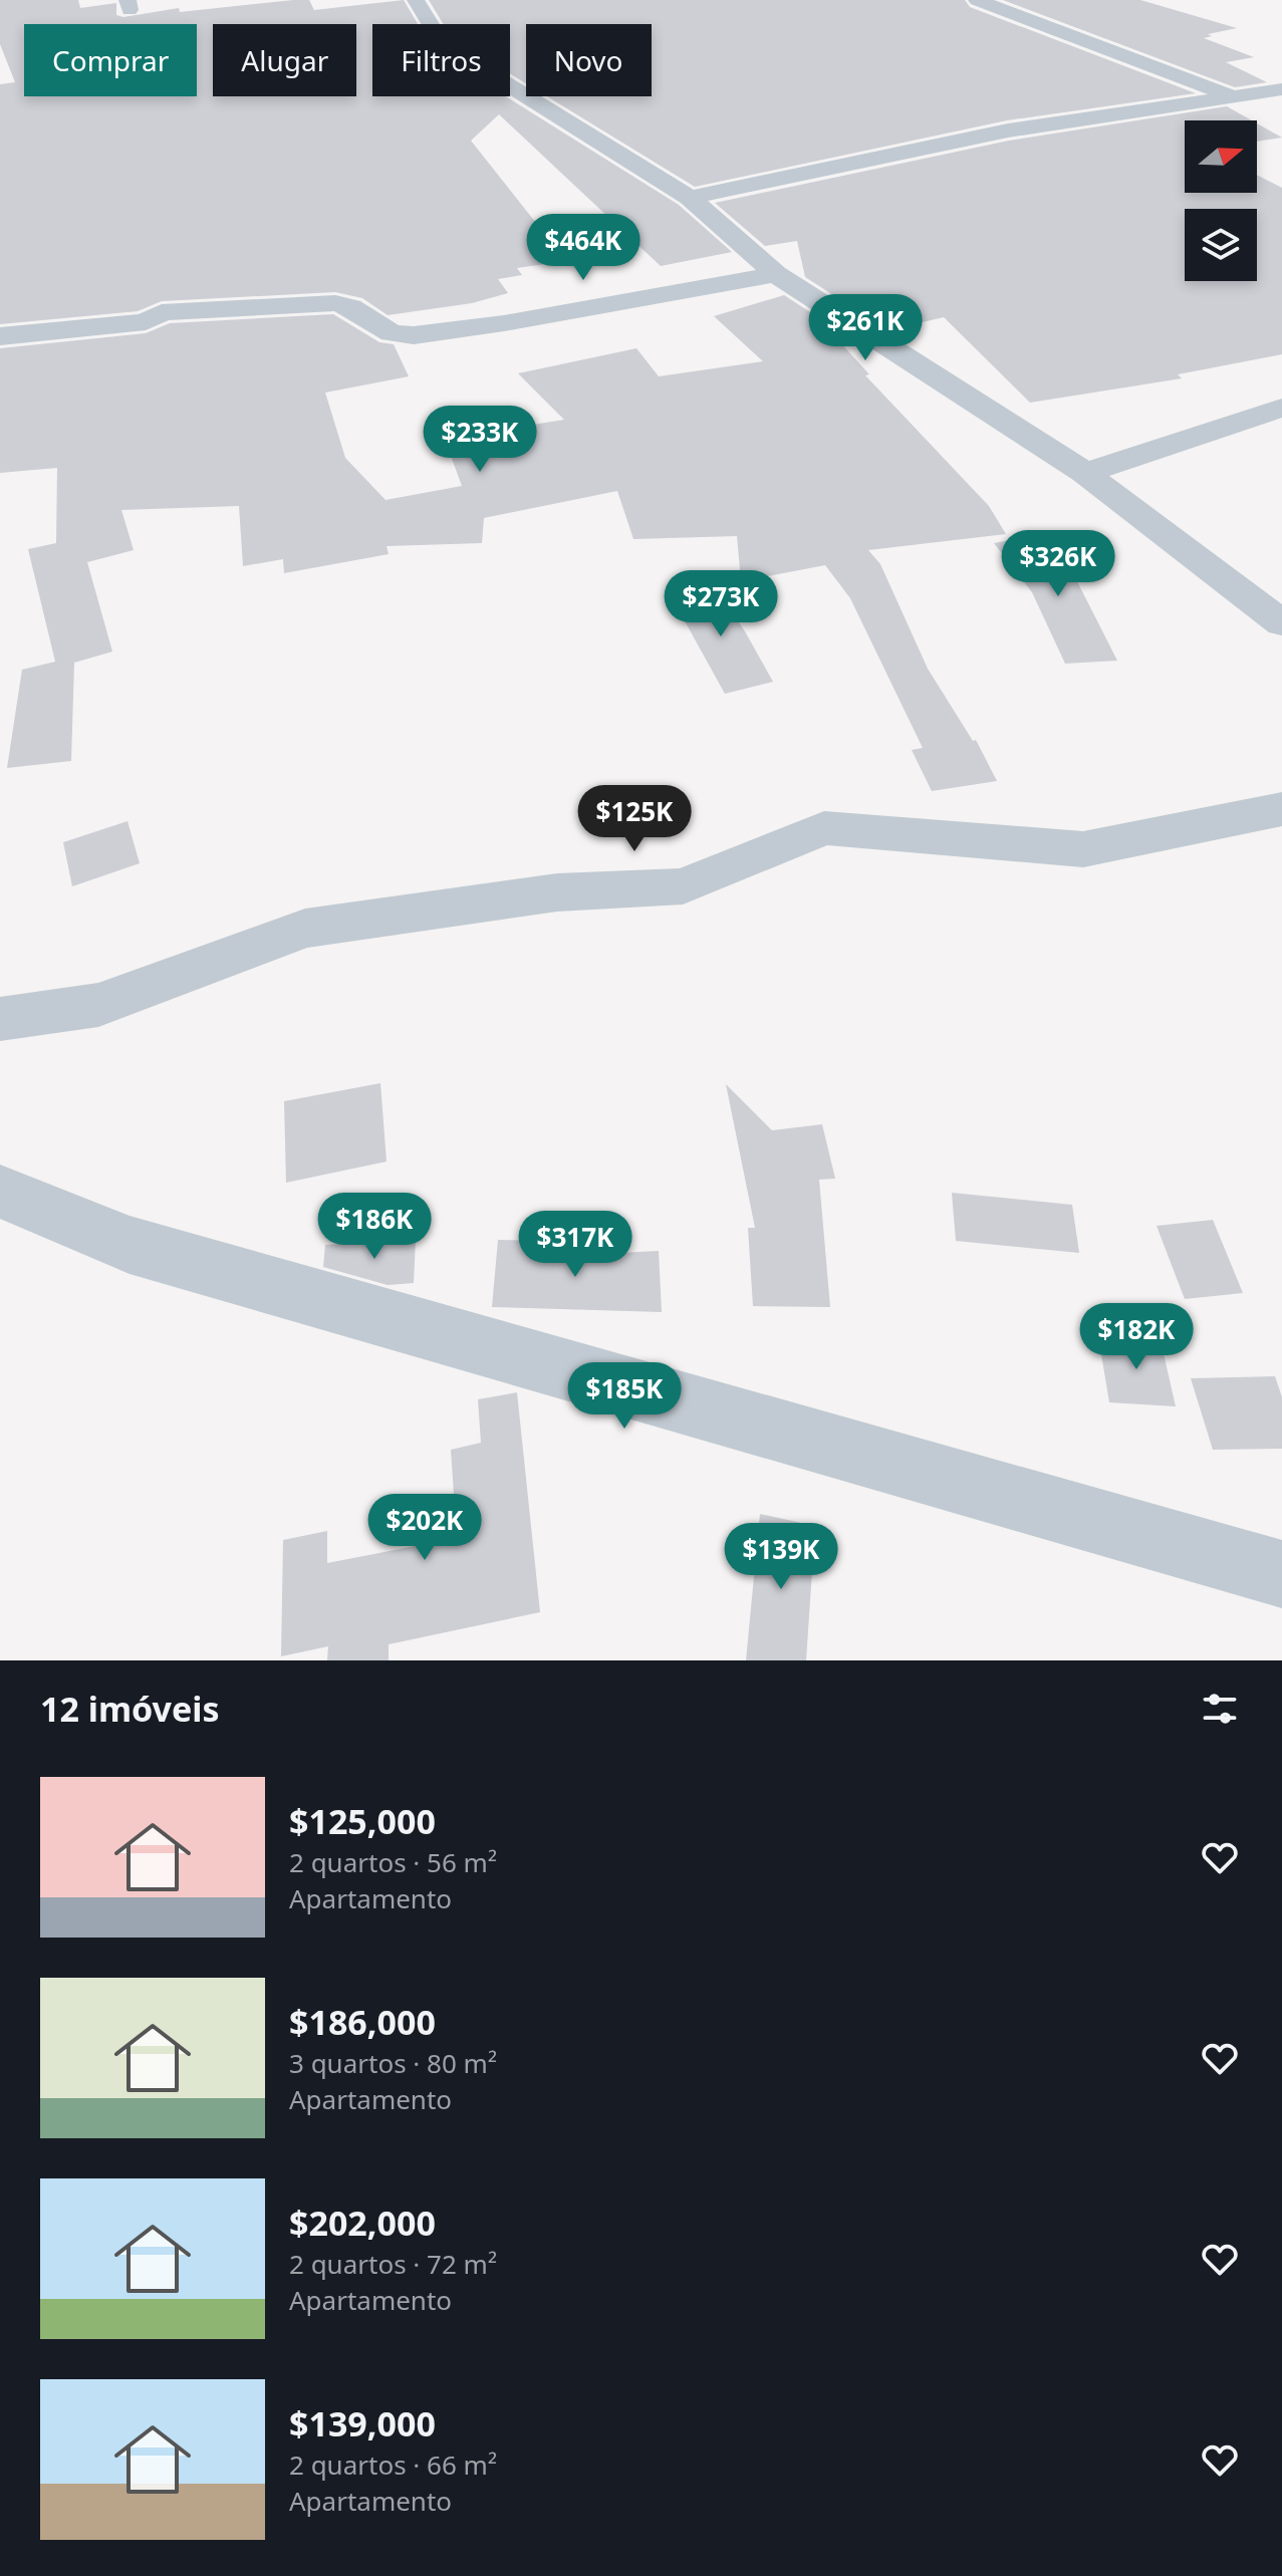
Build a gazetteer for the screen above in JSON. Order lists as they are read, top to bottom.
{
  "north": "right",
  "page": {
    "chip": [
      "Comprar",
      "Alugar",
      "Filtros",
      "Novo"
    ],
    "price": [
      "$464K",
      "$261K",
      "$233K",
      "$326K",
      "$273K",
      "$125K",
      "$186K",
      "$317K",
      "$182K",
      "$185K",
      "$202K",
      "$139K"
    ],
    "heading": "12 imóveis",
    "list": [
      {
        "name": "$125,000",
        "note": "2 quartos · 56 m² · Apartamento"
      },
      {
        "name": "$186,000",
        "note": "3 quartos · 80 m² · Apartamento"
      },
      {
        "name": "$202,000",
        "note": "2 quartos · 72 m² · Apartamento"
      },
      {
        "name": "$139,000",
        "note": "2 quartos · 66 m² · Apartamento"
      }
    ]
  }
}
